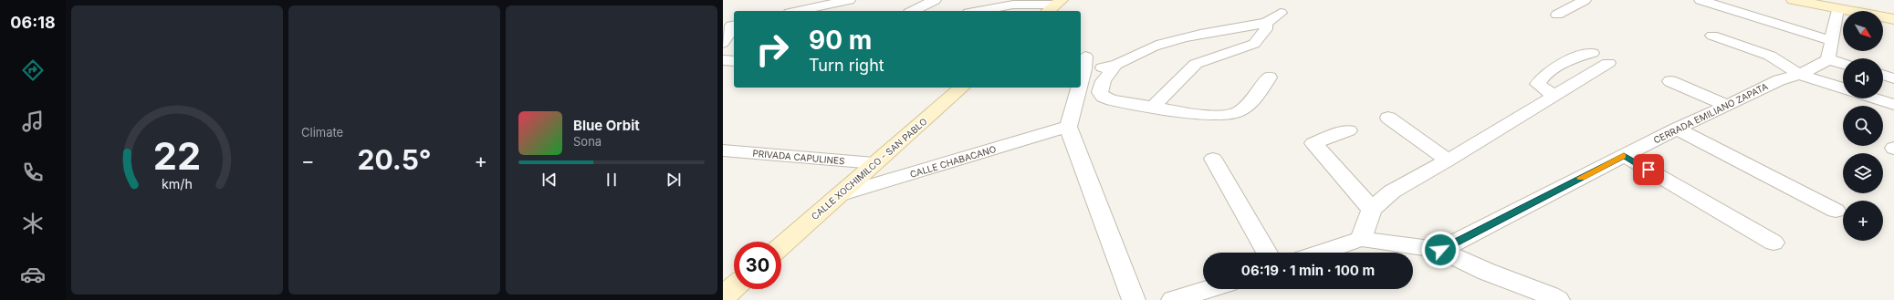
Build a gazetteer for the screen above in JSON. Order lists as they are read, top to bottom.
{
  "streets": {
    "main road": ["CALLE XOCHIMILCO - SAN PABLO"],
    "street": ["CERRADA EMILIANO ZAPATA", "PRIVADA CAPULINES", "CALLE CHABACANO"]
  },
  "crossings": [
    ["PRIVADA CAPULINES", "CALLE XOCHIMILCO - SAN PABLO"],
    ["CALLE CHABACANO", "CALLE XOCHIMILCO - SAN PABLO"]
  ],
  "north": "bottom right",
  "page": {
    "tabs": "06:18",
    "tile": "Climate",
    "map_buttons": "+",
    "turn": ["90 m", "Turn right"],
    "song": ["Blue Orbit", "Sona"],
    "heat": ["−", "20.5°", "+"],
    "limit": "30",
    "trip": "06:19 · 1 min · 100 m",
    "gauge": ["22", "km/h"]
  }
}
